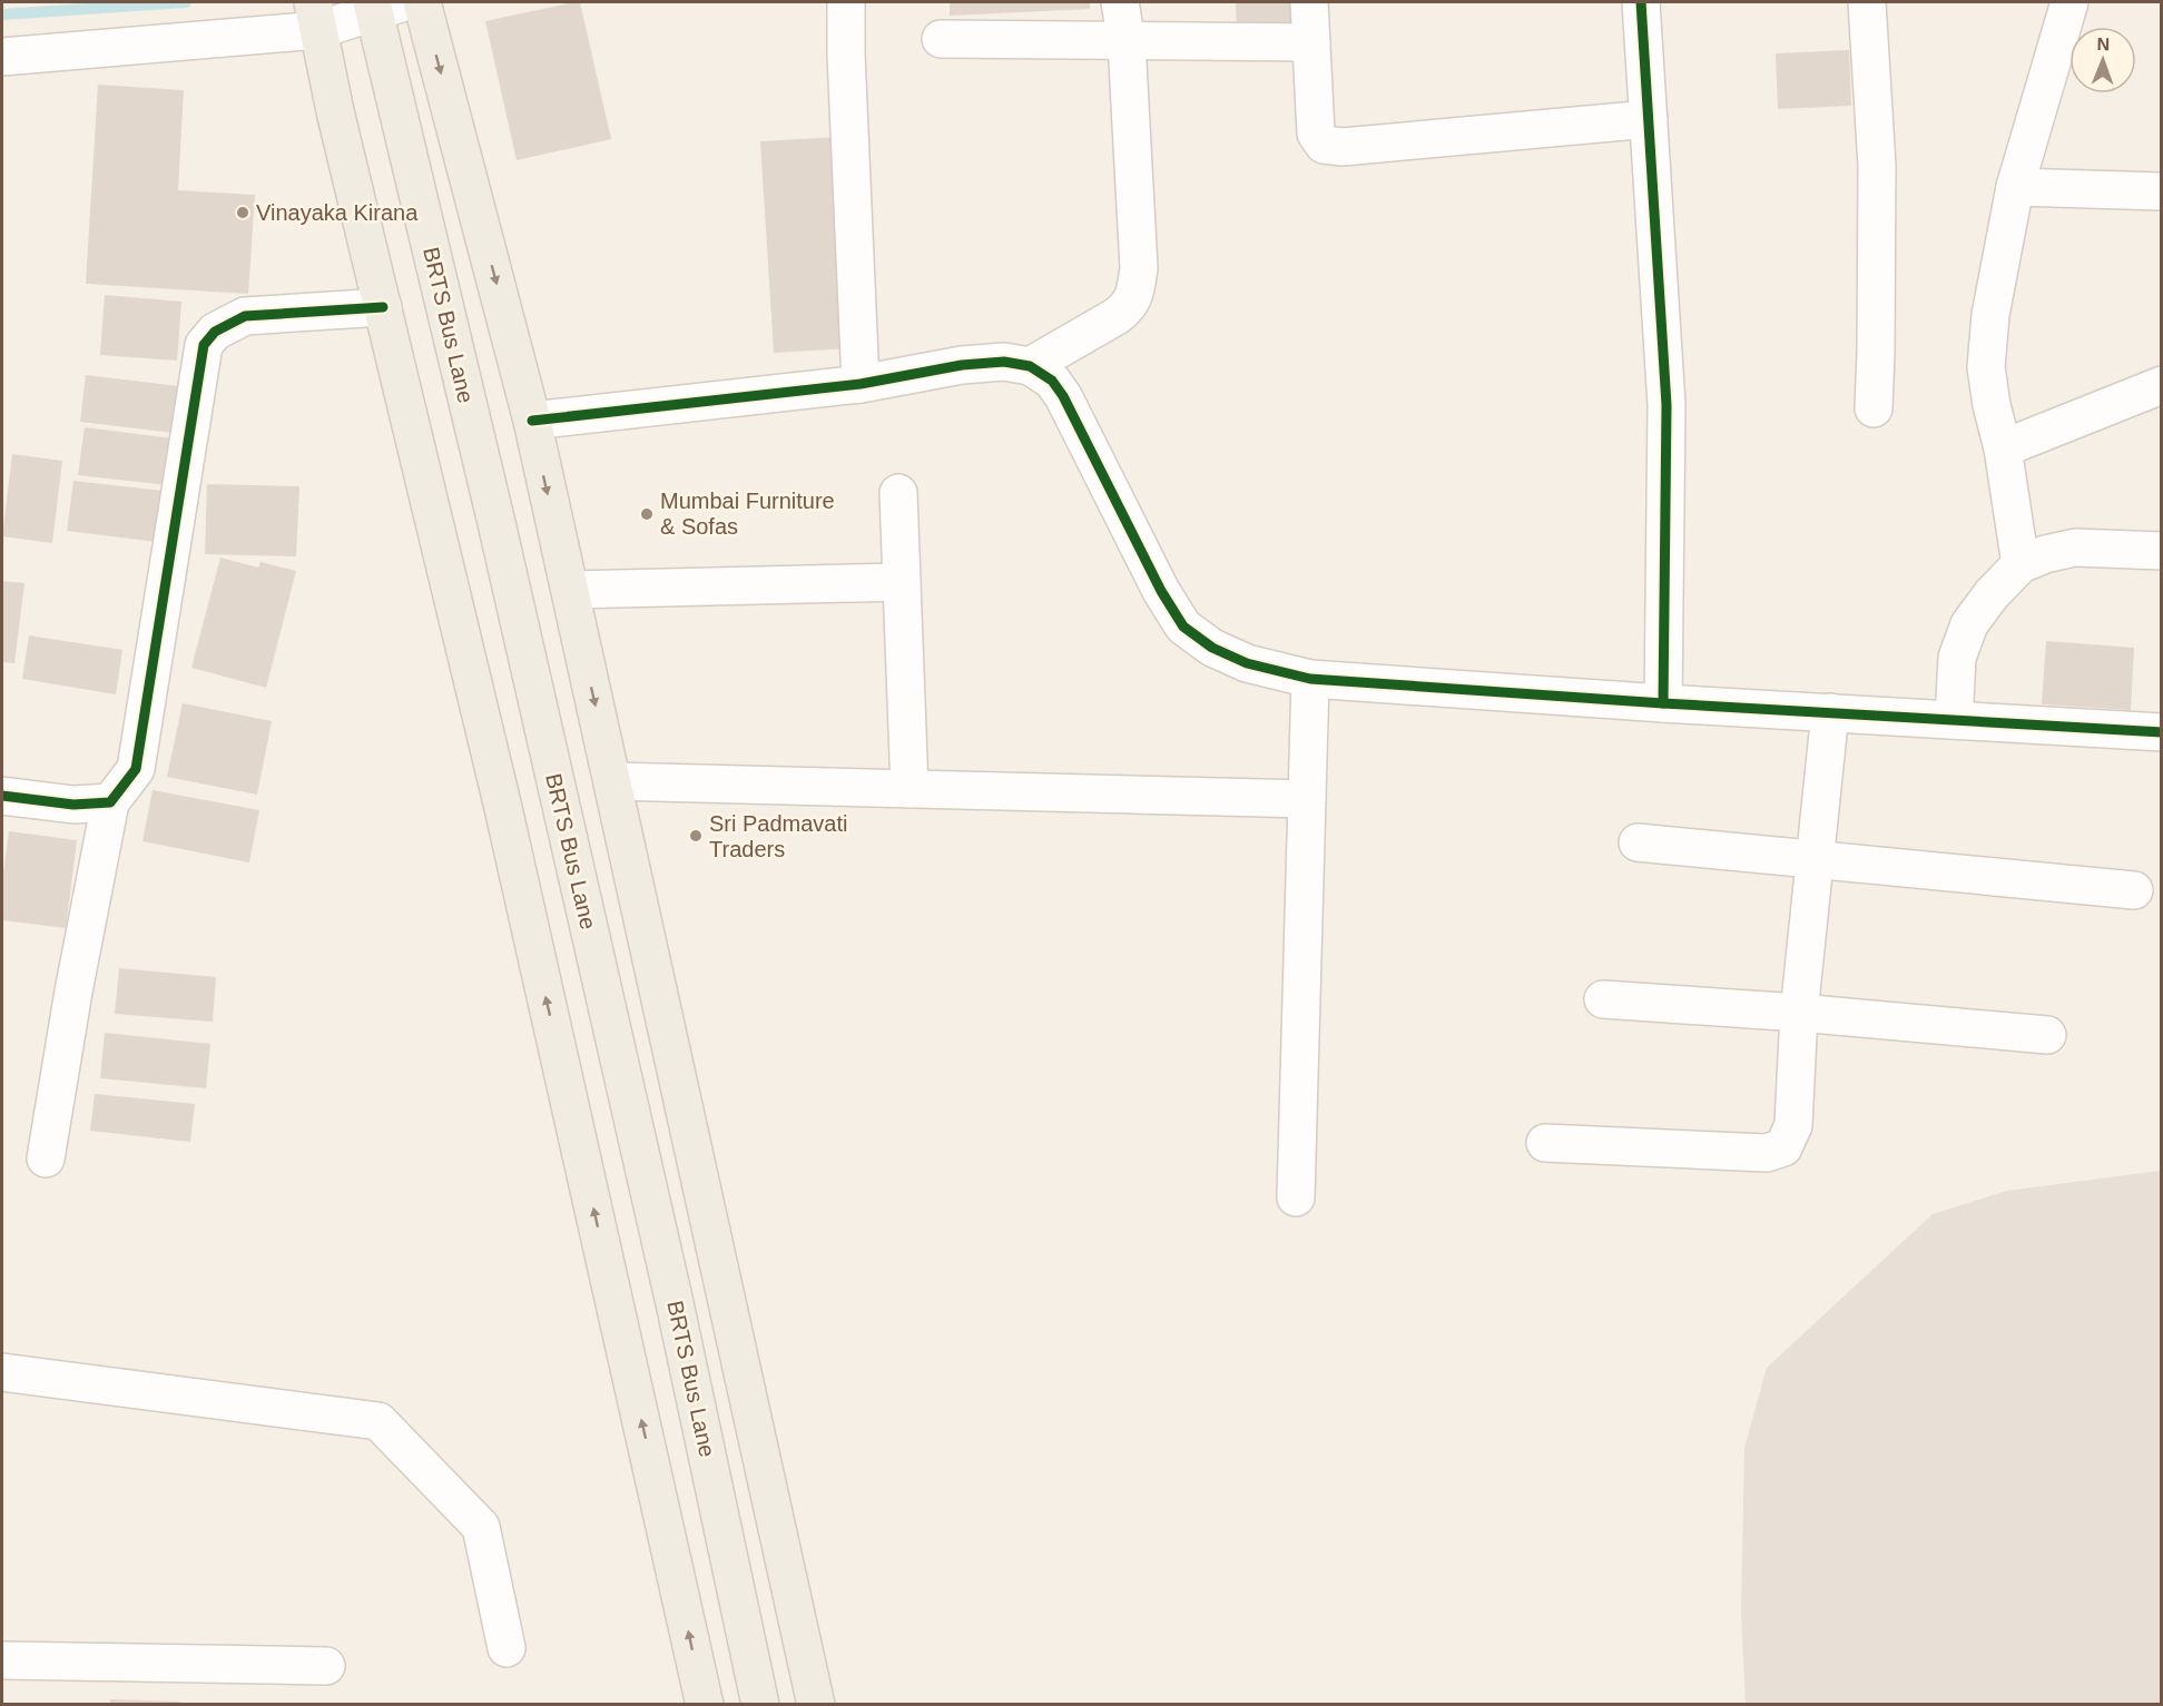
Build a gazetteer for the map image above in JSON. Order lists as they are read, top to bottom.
{
  "streets": {
    "main road": ["BRTS Bus Lane"]
  },
  "places": ["Vinayaka Kirana", "Mumbai Furniture & Sofas", "Sri Padmavati Traders"],
  "north": "top"
}
